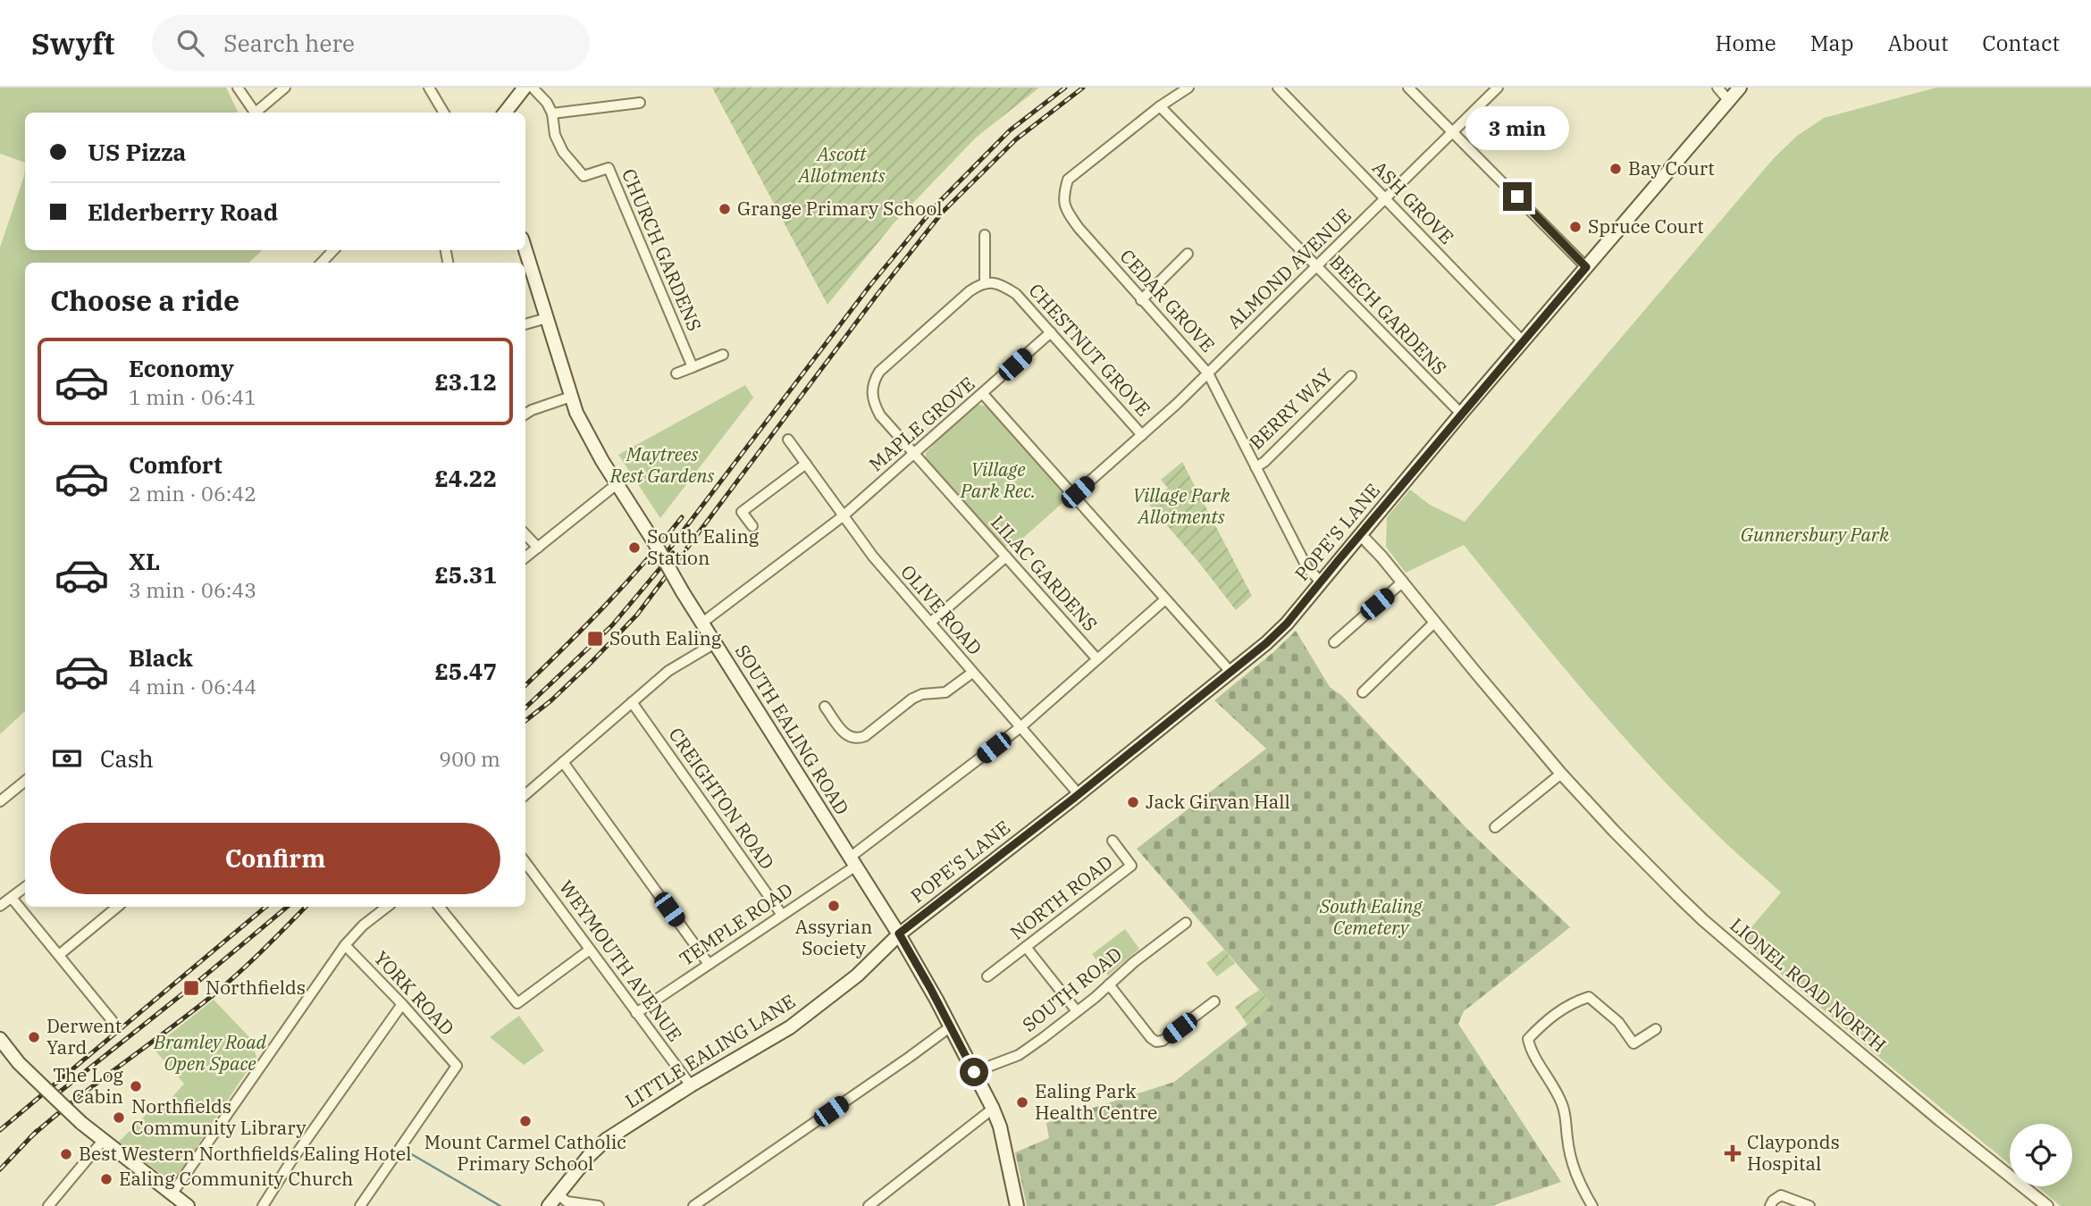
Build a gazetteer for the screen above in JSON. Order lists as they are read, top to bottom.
{
  "streets": {
    "main road": ["POPE'S LANE", "SOUTH EALING ROAD", "LITTLE EALING LANE"],
    "street": [
      "ASH GROVE",
      "CHURCH GARDENS",
      "ALMOND AVENUE",
      "CEDAR GROVE",
      "BEECH GARDENS",
      "CHESTNUT GROVE",
      "BERRY WAY",
      "MAPLE GROVE",
      "LILAC GARDENS",
      "OLIVE ROAD",
      "CREIGHTON ROAD",
      "NORTH ROAD",
      "TEMPLE ROAD",
      "WEYMOUTH AVENUE",
      "LIONEL ROAD NORTH",
      "SOUTH ROAD",
      "YORK ROAD"
    ]
  },
  "crossings": [
    ["ASH GROVE", "ALMOND AVENUE"],
    ["ASH GROVE", "POPE'S LANE"],
    ["ALMOND AVENUE", "CEDAR GROVE"],
    ["ALMOND AVENUE", "BEECH GARDENS"],
    ["ALMOND AVENUE", "CHESTNUT GROVE"],
    ["CEDAR GROVE", "BEECH GARDENS"],
    ["CEDAR GROVE", "BERRY WAY"],
    ["CEDAR GROVE", "POPE'S LANE"],
    ["BEECH GARDENS", "POPE'S LANE"],
    ["CHESTNUT GROVE", "MAPLE GROVE"],
    ["MAPLE GROVE", "LILAC GARDENS"],
    ["MAPLE GROVE", "OLIVE ROAD"],
    ["MAPLE GROVE", "SOUTH EALING ROAD"],
    ["POPE'S LANE", "OLIVE ROAD"],
    ["POPE'S LANE", "SOUTH EALING ROAD"],
    ["POPE'S LANE", "LIONEL ROAD NORTH"],
    ["POPE'S LANE", "LITTLE EALING LANE"],
    ["LILAC GARDENS", "TEMPLE ROAD"],
    ["OLIVE ROAD", "TEMPLE ROAD"],
    ["SOUTH EALING ROAD", "TEMPLE ROAD"],
    ["SOUTH EALING ROAD", "SOUTH ROAD"],
    ["SOUTH EALING ROAD", "LITTLE EALING LANE"],
    ["CREIGHTON ROAD", "TEMPLE ROAD"],
    ["TEMPLE ROAD", "WEYMOUTH AVENUE"],
    ["WEYMOUTH AVENUE", "LITTLE EALING LANE"]
  ],
  "parks": [
    "Ascott Allotments",
    "Maytrees Rest Gardens",
    "Village Park Rec.",
    "Village Park Allotments",
    "Gunnersbury Park",
    "South Ealing Cemetery",
    "Bramley Road Open Space"
  ],
  "places": {
    "other": [
      "Bay Court",
      "Grange Primary School",
      "Spruce Court",
      "South Ealing Station",
      "Jack Girvan Hall",
      "Assyrian Society",
      "Derwent Yard",
      "The Log Cabin",
      "Ealing Park Health Centre",
      "Northfields Community Library",
      "Mount Carmel Catholic Primary School",
      "Best Western Northfields Ealing Hotel",
      "Ealing Community Church"
    ],
    "transit": ["South Ealing", "Northfields"],
    "health": ["Clayponds Hospital"]
  },
  "page": {
    "header": "Swyft",
    "search": "Search here",
    "nav": [
      "Home",
      "Map",
      "About",
      "Contact"
    ],
    "bubble": "3 min",
    "banner": ["US Pizza", "Elderberry Road"],
    "heading": "Choose a ride",
    "list": [
      {
        "name": "Economy",
        "note": "1 min · 06:41",
        "value": "£3.12"
      },
      {
        "name": "Comfort",
        "note": "2 min · 06:42",
        "value": "£4.22"
      },
      {
        "name": "XL",
        "note": "3 min · 06:43",
        "value": "£5.31"
      },
      {
        "name": "Black",
        "note": "4 min · 06:44",
        "value": "£5.47"
      }
    ],
    "pay": ["Cash", "900 m"],
    "buttons": "Confirm"
  }
}
